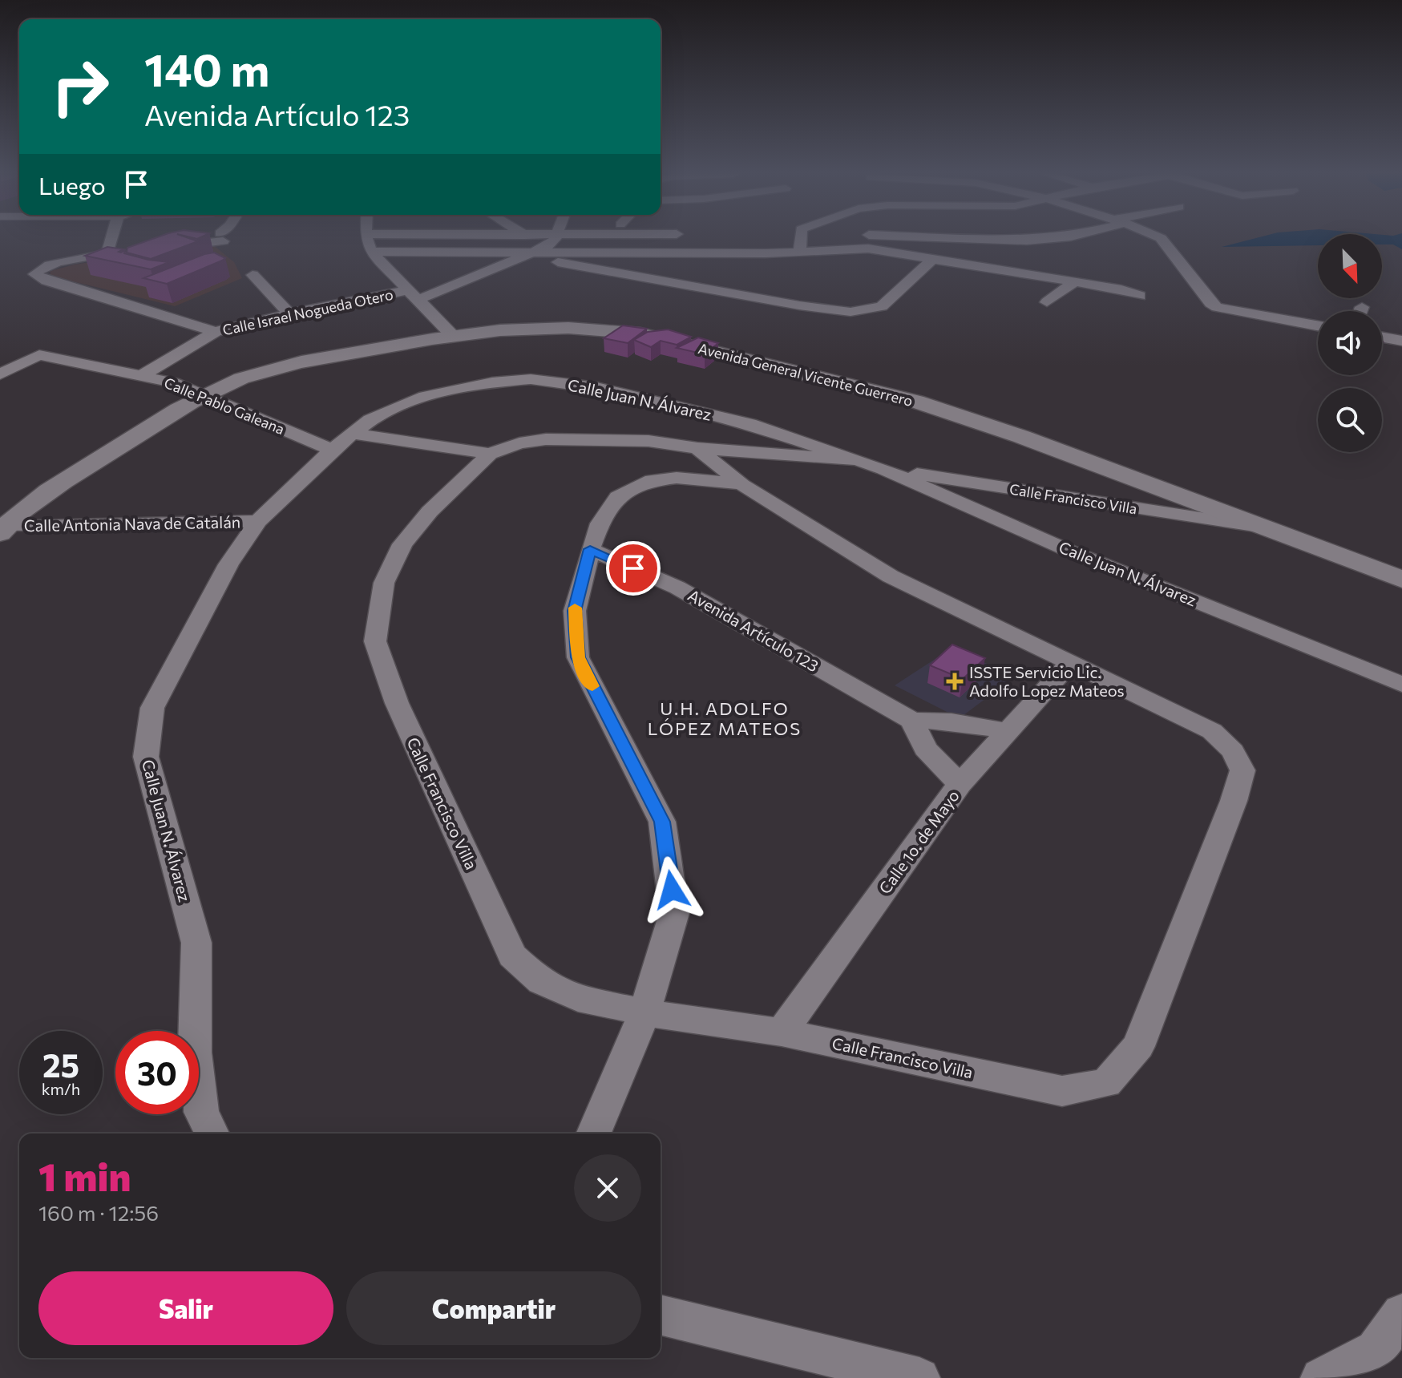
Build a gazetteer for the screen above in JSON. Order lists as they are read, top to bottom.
{
  "streets": {
    "street": [
      "Calle Israel Nogueda Otero",
      "Avenida General Vicente Guerrero",
      "Calle Juan N. Álvarez",
      "Calle Pablo Galeana",
      "Calle Francisco Villa",
      "Calle Antonia Nava de Catalán",
      "Avenida Artículo 123",
      "Calle 1o. de Mayo"
    ]
  },
  "crossings": [
    ["Calle Israel Nogueda Otero", "Calle Pablo Galeana"],
    ["Avenida General Vicente Guerrero", "Calle Pablo Galeana"],
    ["Avenida General Vicente Guerrero", "Calle Francisco Villa"],
    ["Avenida General Vicente Guerrero", "Calle Antonia Nava de Catalán"],
    ["Calle Juan N. Álvarez", "Calle Pablo Galeana"],
    ["Calle Juan N. Álvarez", "Calle Francisco Villa"],
    ["Calle Juan N. Álvarez", "Calle Antonia Nava de Catalán"],
    ["Calle Francisco Villa", "Calle 1o. de Mayo"],
    ["Avenida Artículo 123", "Calle 1o. de Mayo"]
  ],
  "districts": ["U.H. ADOLFO LÓPEZ MATEOS"],
  "places": {
    "health": ["ISSTE Servicio Lic. Adolfo Lopez Mateos"]
  },
  "north": "bottom right",
  "page": {
    "turn": ["140 m", "Avenida Artículo 123"],
    "then": "Luego",
    "speed": "25 km/h",
    "limit": "30",
    "heading": ["1 min", "160 m · 12:56"],
    "buttons": ["Salir", "Compartir"]
  }
}
